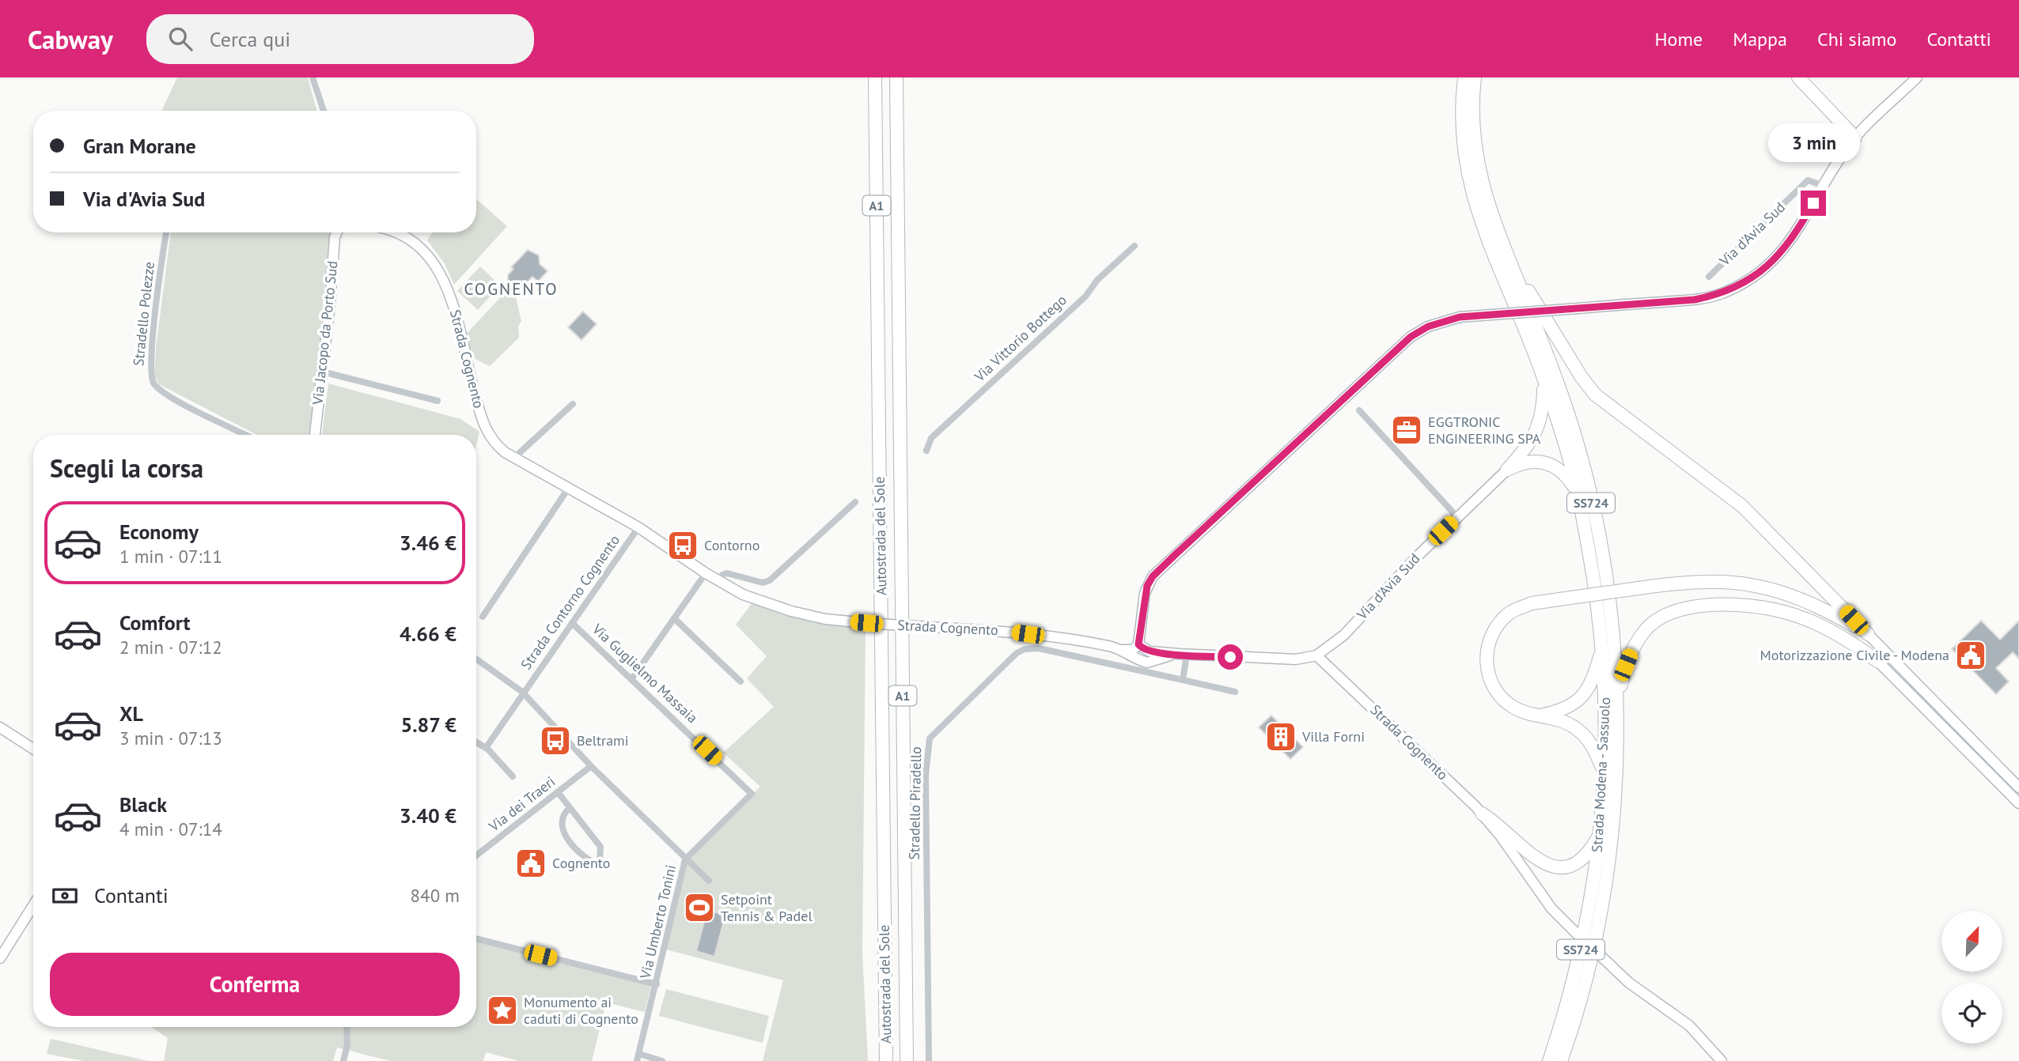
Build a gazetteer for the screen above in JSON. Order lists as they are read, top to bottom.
{
  "streets": {
    "highway": [
      "A1",
      "SS724",
      "Autostrada del Sole",
      "Strada Modena - Sassuolo"
    ],
    "street": [
      "Via d'Avia Sud",
      "Stradello Polezze",
      "Via Jacopo da Porto Sud",
      "Via Vittorio Bottego",
      "Strada Cognento",
      "Strada Contorno Cognento",
      "Via Guglielmo Massaia",
      "Stradello Piradello",
      "Via dei Traeri",
      "Via Umberto Tonini"
    ]
  },
  "crossings": [
    ["Via d'Avia Sud", "Strada Cognento"],
    ["Strada Cognento", "Strada Contorno Cognento"],
    ["SS724", "Strada Modena - Sassuolo"],
    ["Strada Contorno Cognento", "Via Guglielmo Massaia"],
    ["Via Guglielmo Massaia", "Via Umberto Tonini"]
  ],
  "districts": ["COGNENTO"],
  "places": {
    "office": ["EGGTRONIC ENGINEERING SPA"],
    "bus stop": ["Contorno", "Beltrami"],
    "public building": ["Motorizzazione Civile - Modena", "Cognento"],
    "building": ["Villa Forni"],
    "sports": ["Setpoint Tennis & Padel"],
    "place": ["Monumento ai caduti di Cognento"]
  },
  "north": "top right",
  "page": {
    "header": "Cabway",
    "search": "Cerca qui",
    "nav": [
      "Home",
      "Mappa",
      "Chi siamo",
      "Contatti"
    ],
    "banner": ["Gran Morane", "Via d'Avia Sud"],
    "bubble": "3 min",
    "heading": "Scegli la corsa",
    "list": [
      {
        "name": "Economy",
        "note": "1 min · 07:11",
        "value": "3.46 €"
      },
      {
        "name": "Comfort",
        "note": "2 min · 07:12",
        "value": "4.66 €"
      },
      {
        "name": "XL",
        "note": "3 min · 07:13",
        "value": "5.87 €"
      },
      {
        "name": "Black",
        "note": "4 min · 07:14",
        "value": "3.40 €"
      }
    ],
    "pay": ["Contanti", "840 m"],
    "buttons": "Conferma"
  }
}
